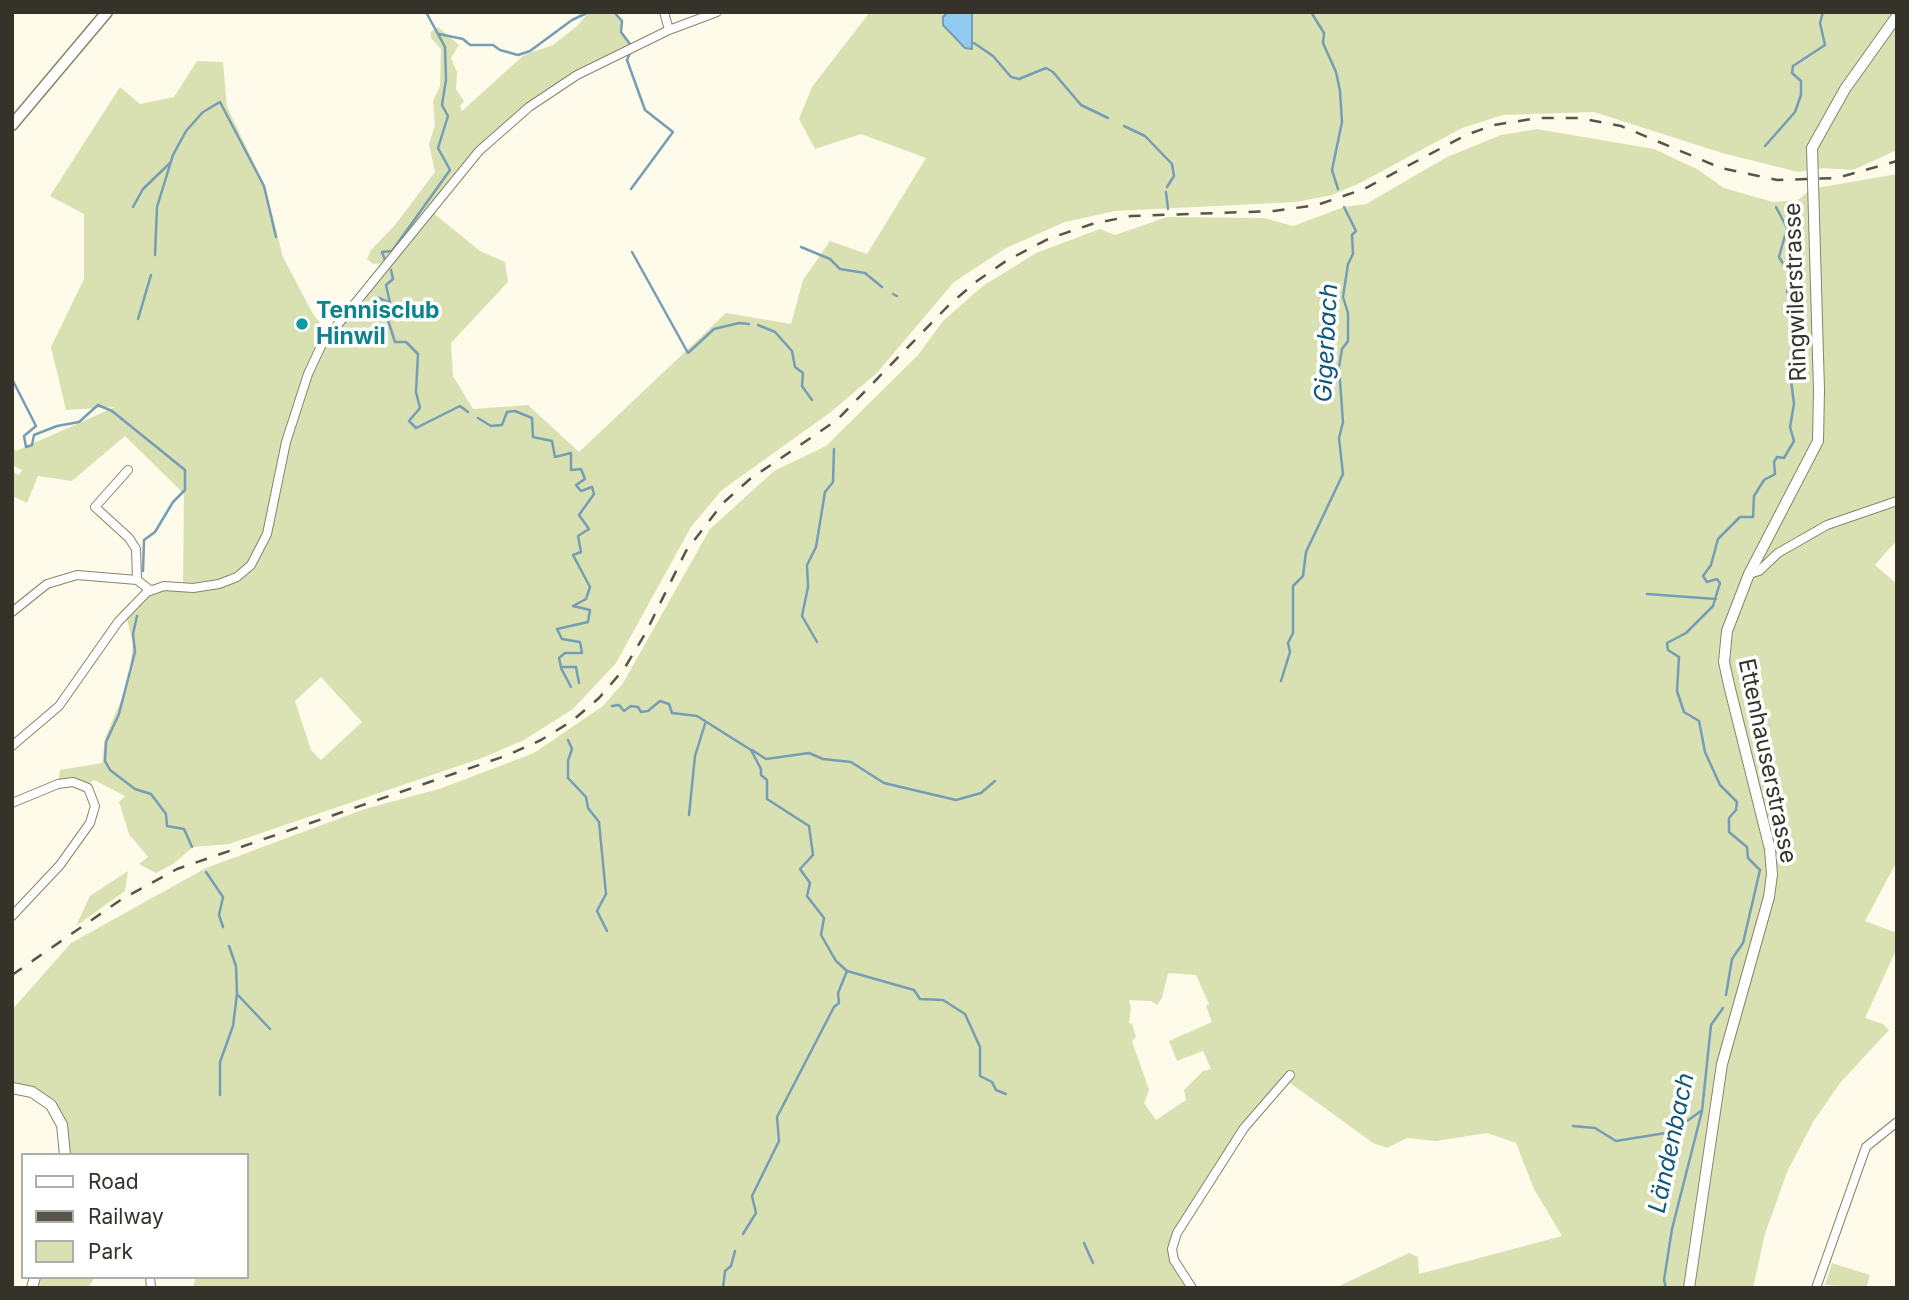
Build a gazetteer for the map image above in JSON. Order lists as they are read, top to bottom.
{
  "streets": {
    "street": ["Ringwilerstrasse", "Ettenhauserstrasse"]
  },
  "crossings": [
    ["Ringwilerstrasse", "Ettenhauserstrasse"]
  ],
  "water": ["Gigerbach", "Ländenbach"],
  "places": ["Tennisclub Hinwil"],
  "legend": ["Road", "Railway", "Park"]
}
